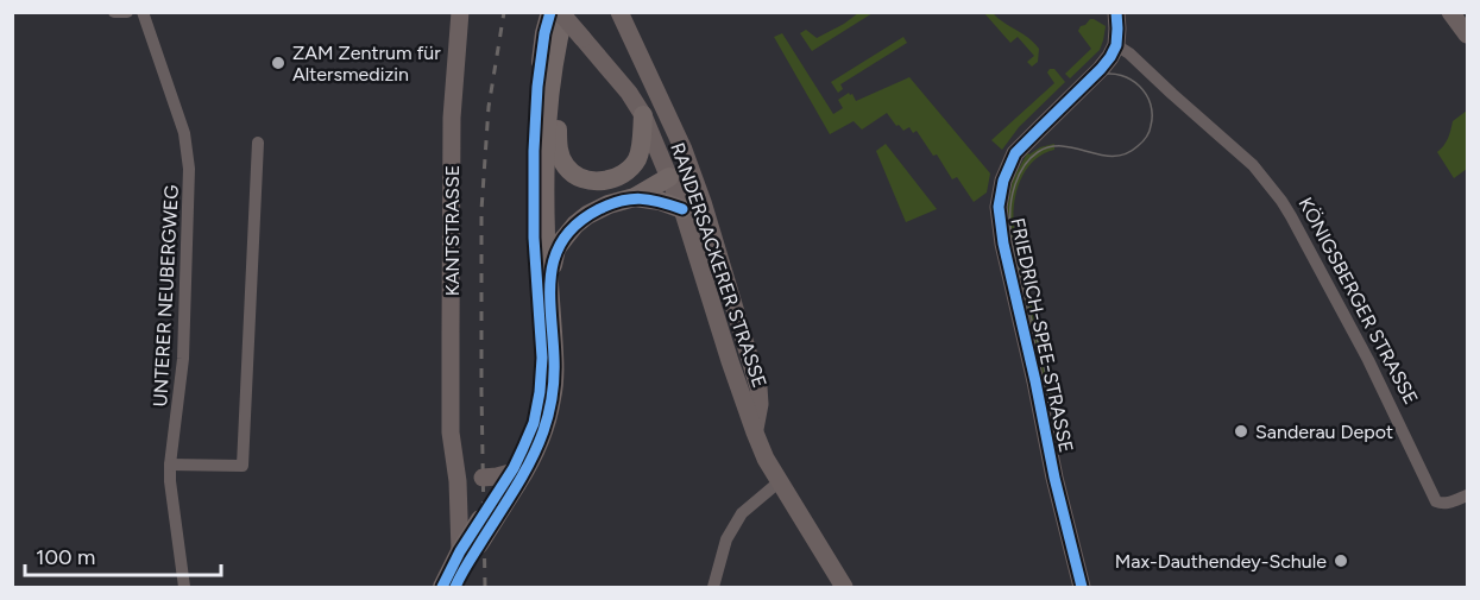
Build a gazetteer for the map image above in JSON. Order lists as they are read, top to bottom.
{
  "streets": {
    "main road": ["KANTSTRASSE"],
    "street": [
      "RANDERSACKERER STRASSE",
      "UNTERER NEUBERGWEG",
      "KÖNIGSBERGER STRASSE",
      "FRIEDRICH-SPEE-STRASSE"
    ]
  },
  "crossings": [
    ["KÖNIGSBERGER STRASSE", "FRIEDRICH-SPEE-STRASSE"]
  ],
  "places": ["ZAM Zentrum für Altersmedizin", "Sanderau Depot", "Max-Dauthendey-Schule"],
  "scale_bar": "100 m"
}
